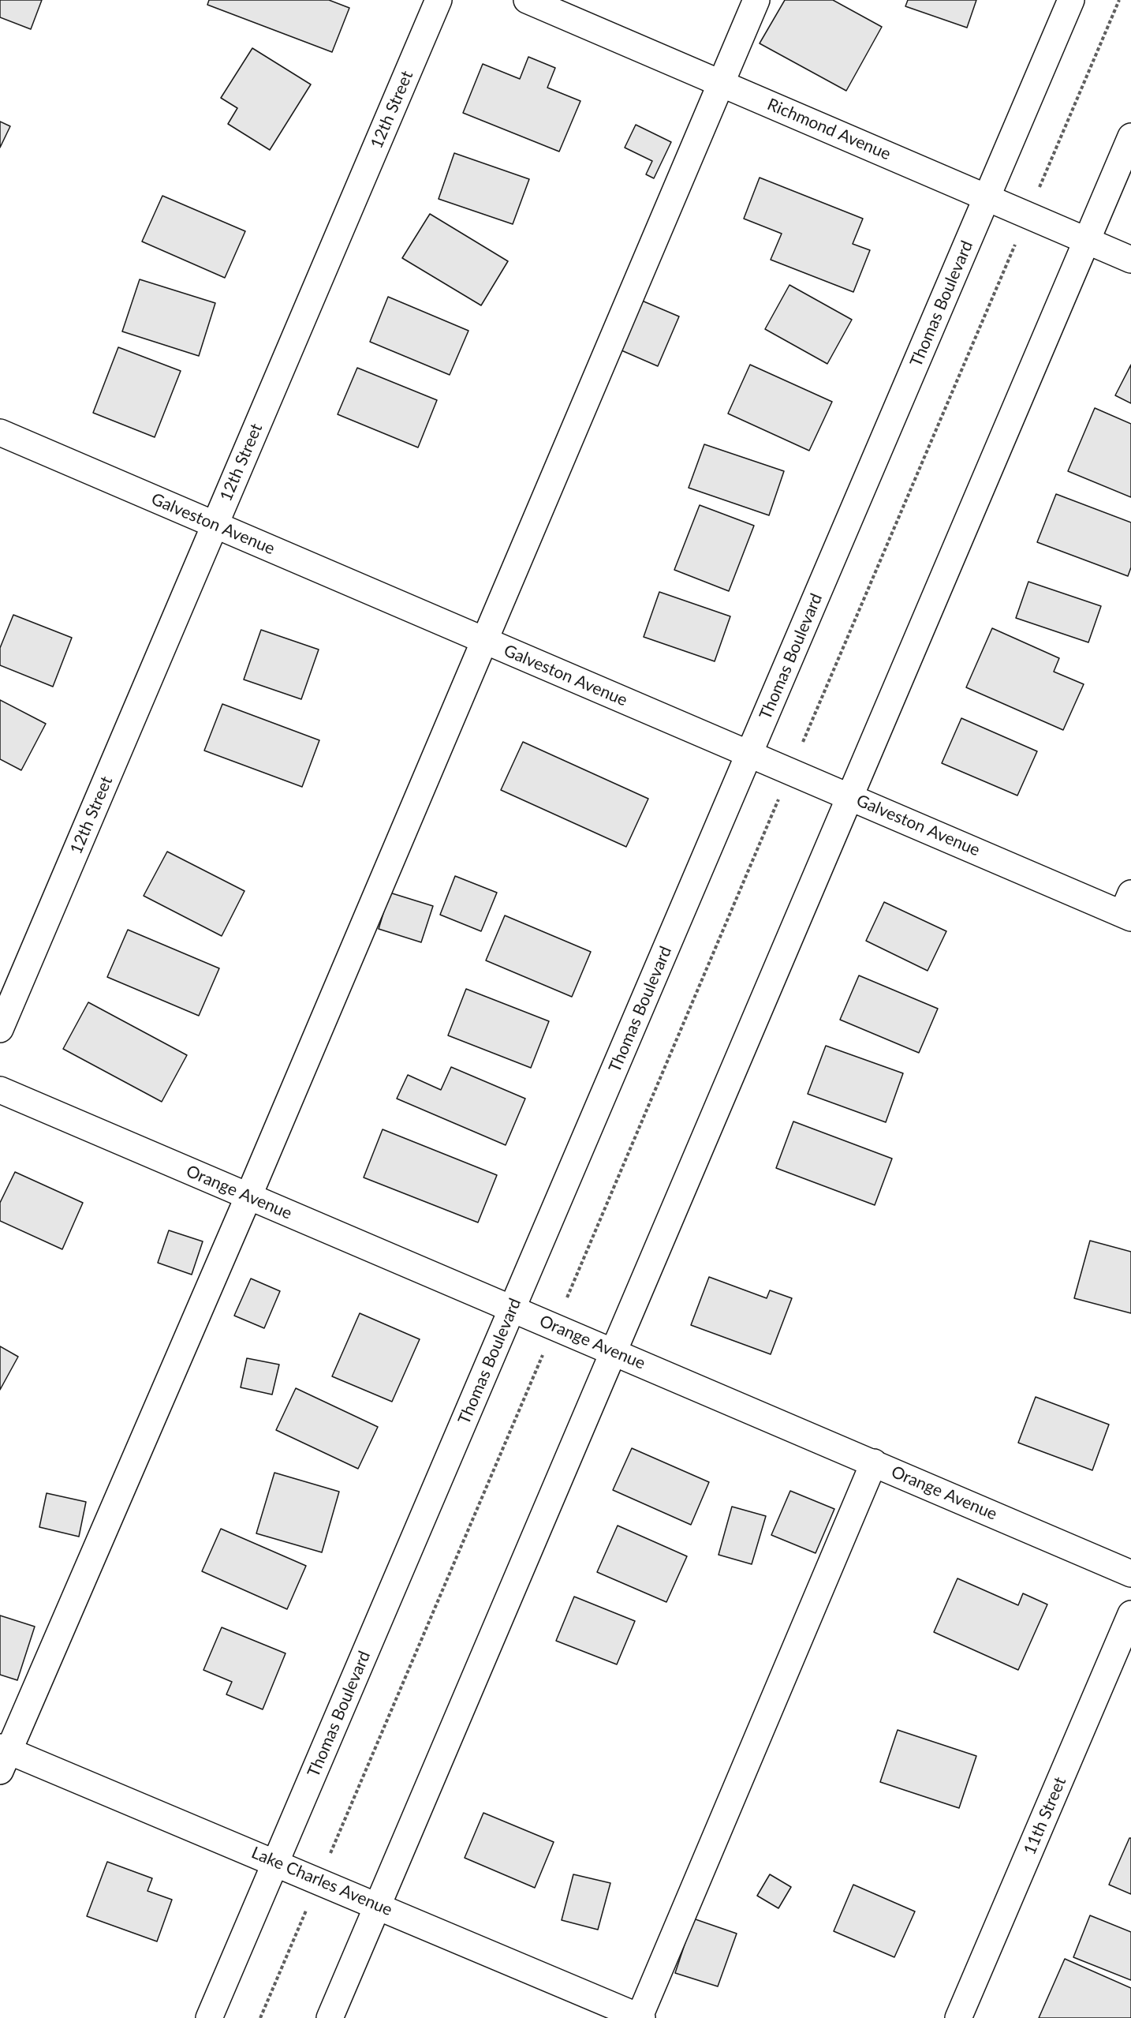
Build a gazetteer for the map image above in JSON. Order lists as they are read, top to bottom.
{
  "streets": {
    "street": [
      "12th Street",
      "Richmond Avenue",
      "Thomas Boulevard",
      "Galveston Avenue",
      "Orange Avenue",
      "11th Street",
      "Lake Charles Avenue"
    ]
  },
  "crossings": [
    ["12th Street", "Galveston Avenue"],
    ["Richmond Avenue", "Thomas Boulevard"],
    ["Thomas Boulevard", "Galveston Avenue"],
    ["Thomas Boulevard", "Orange Avenue"],
    ["Thomas Boulevard", "Lake Charles Avenue"]
  ]
}
